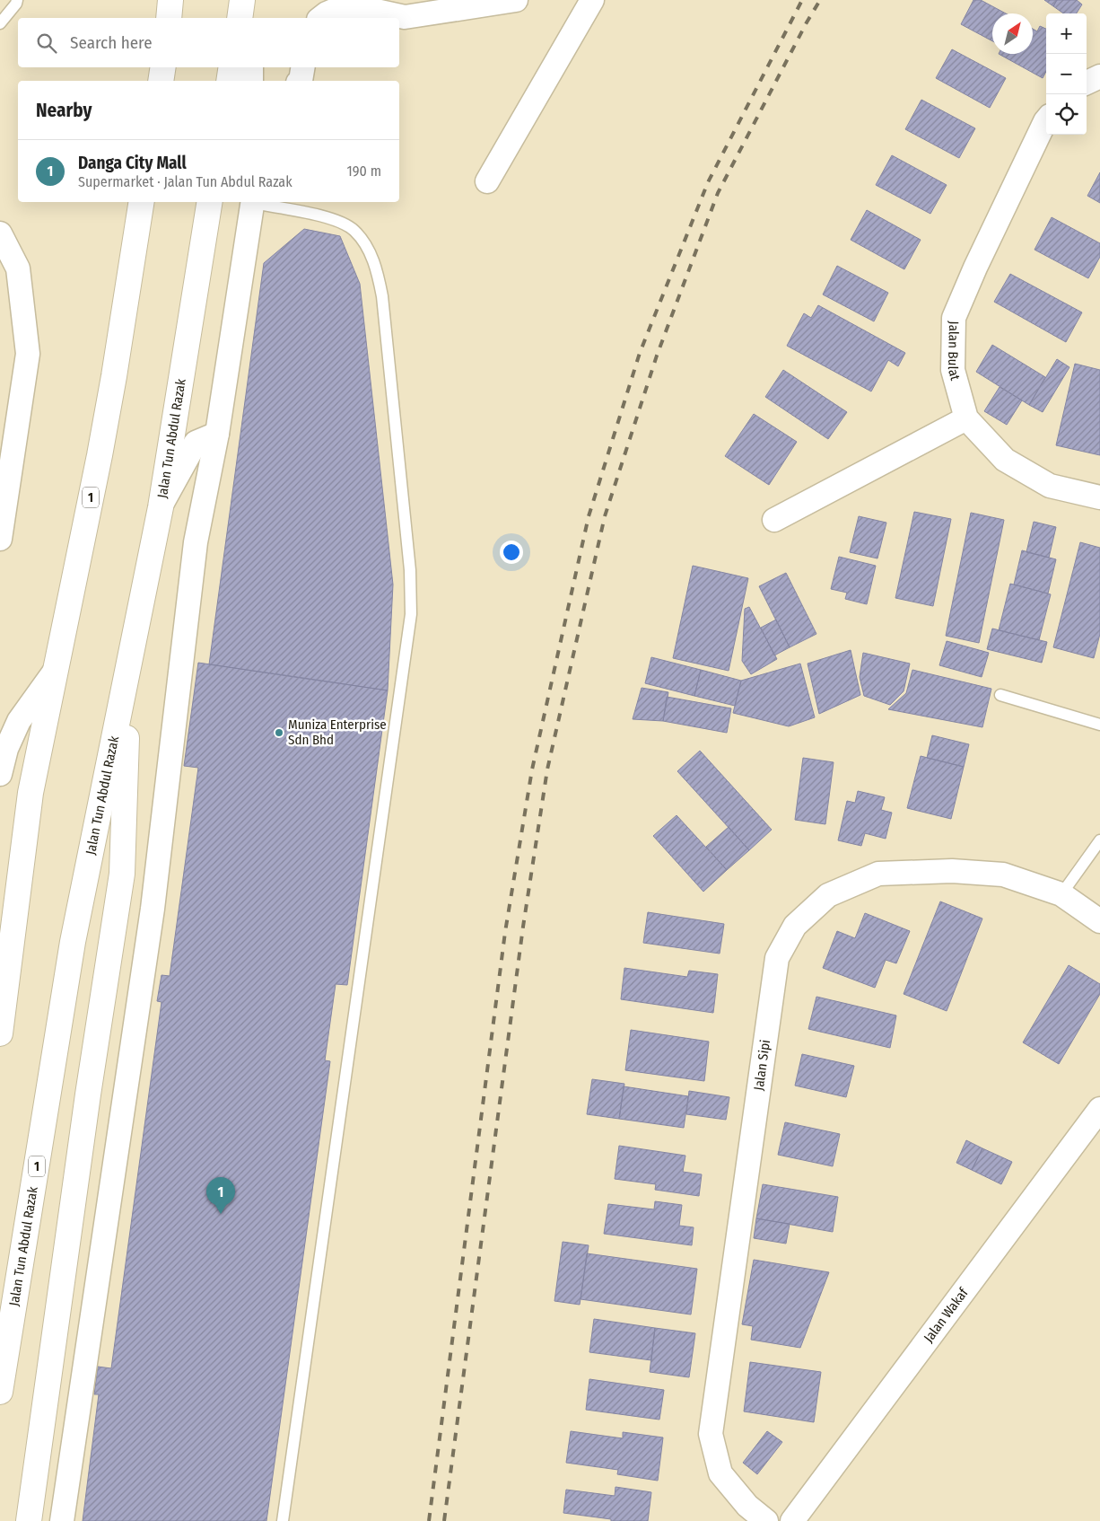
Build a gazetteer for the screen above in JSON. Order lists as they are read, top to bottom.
{
  "streets": {
    "highway": ["Jalan Tun Abdul Razak", "1"],
    "street": ["Jalan Bulat", "Jalan Sipi", "Jalan Wakaf"]
  },
  "places": ["Muniza Enterprise Sdn Bhd"],
  "north": "top right",
  "page": {
    "map_buttons": ["+", "−"],
    "search": "Search here",
    "heading": "Nearby",
    "list": [
      {
        "mark": "1",
        "name": "Danga City Mall",
        "note": "Supermarket · Jalan Tun Abdul Razak",
        "value": "190 m"
      }
    ],
    "pins": "1"
  }
}
